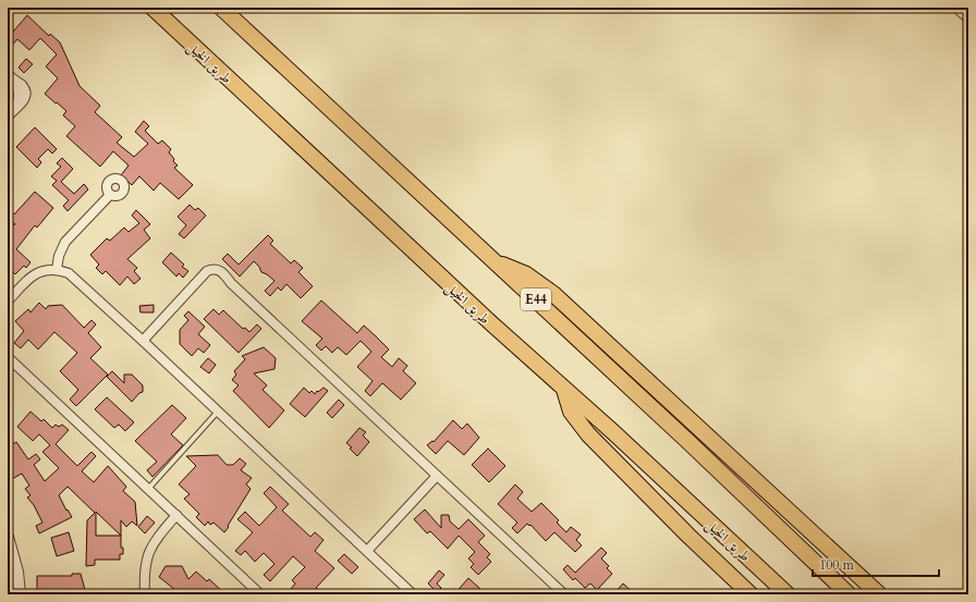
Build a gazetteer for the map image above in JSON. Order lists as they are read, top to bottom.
{
  "streets": {
    "highway": ["طريق الخيل", "E44"]
  },
  "scale_bar": "100 m"
}
